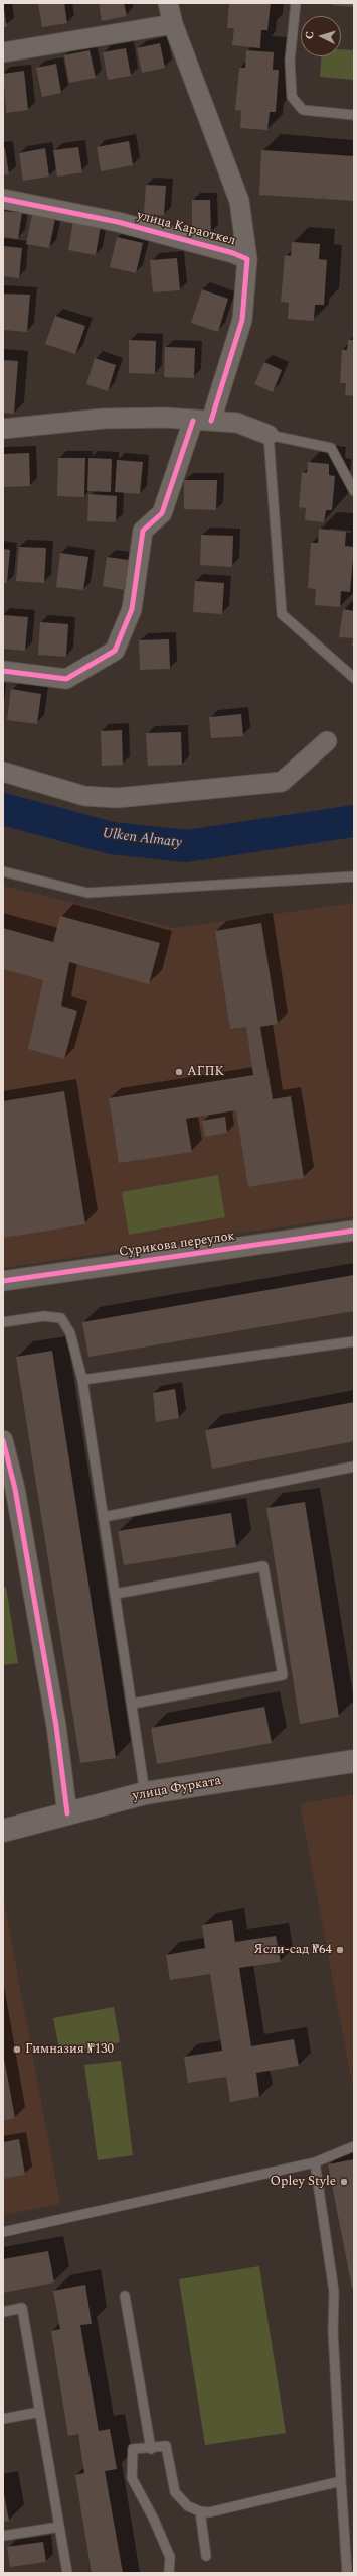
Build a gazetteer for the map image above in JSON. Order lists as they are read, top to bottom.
{
  "streets": {
    "street": ["улица Караоткел", "Сурикова переулок", "улица Фурката"]
  },
  "water": ["Ulken Almaty"],
  "places": [
    "АГПК",
    "Ясли-сад №64",
    "Гимназия №130",
    "Opley Style"
  ],
  "north": "left"
}
